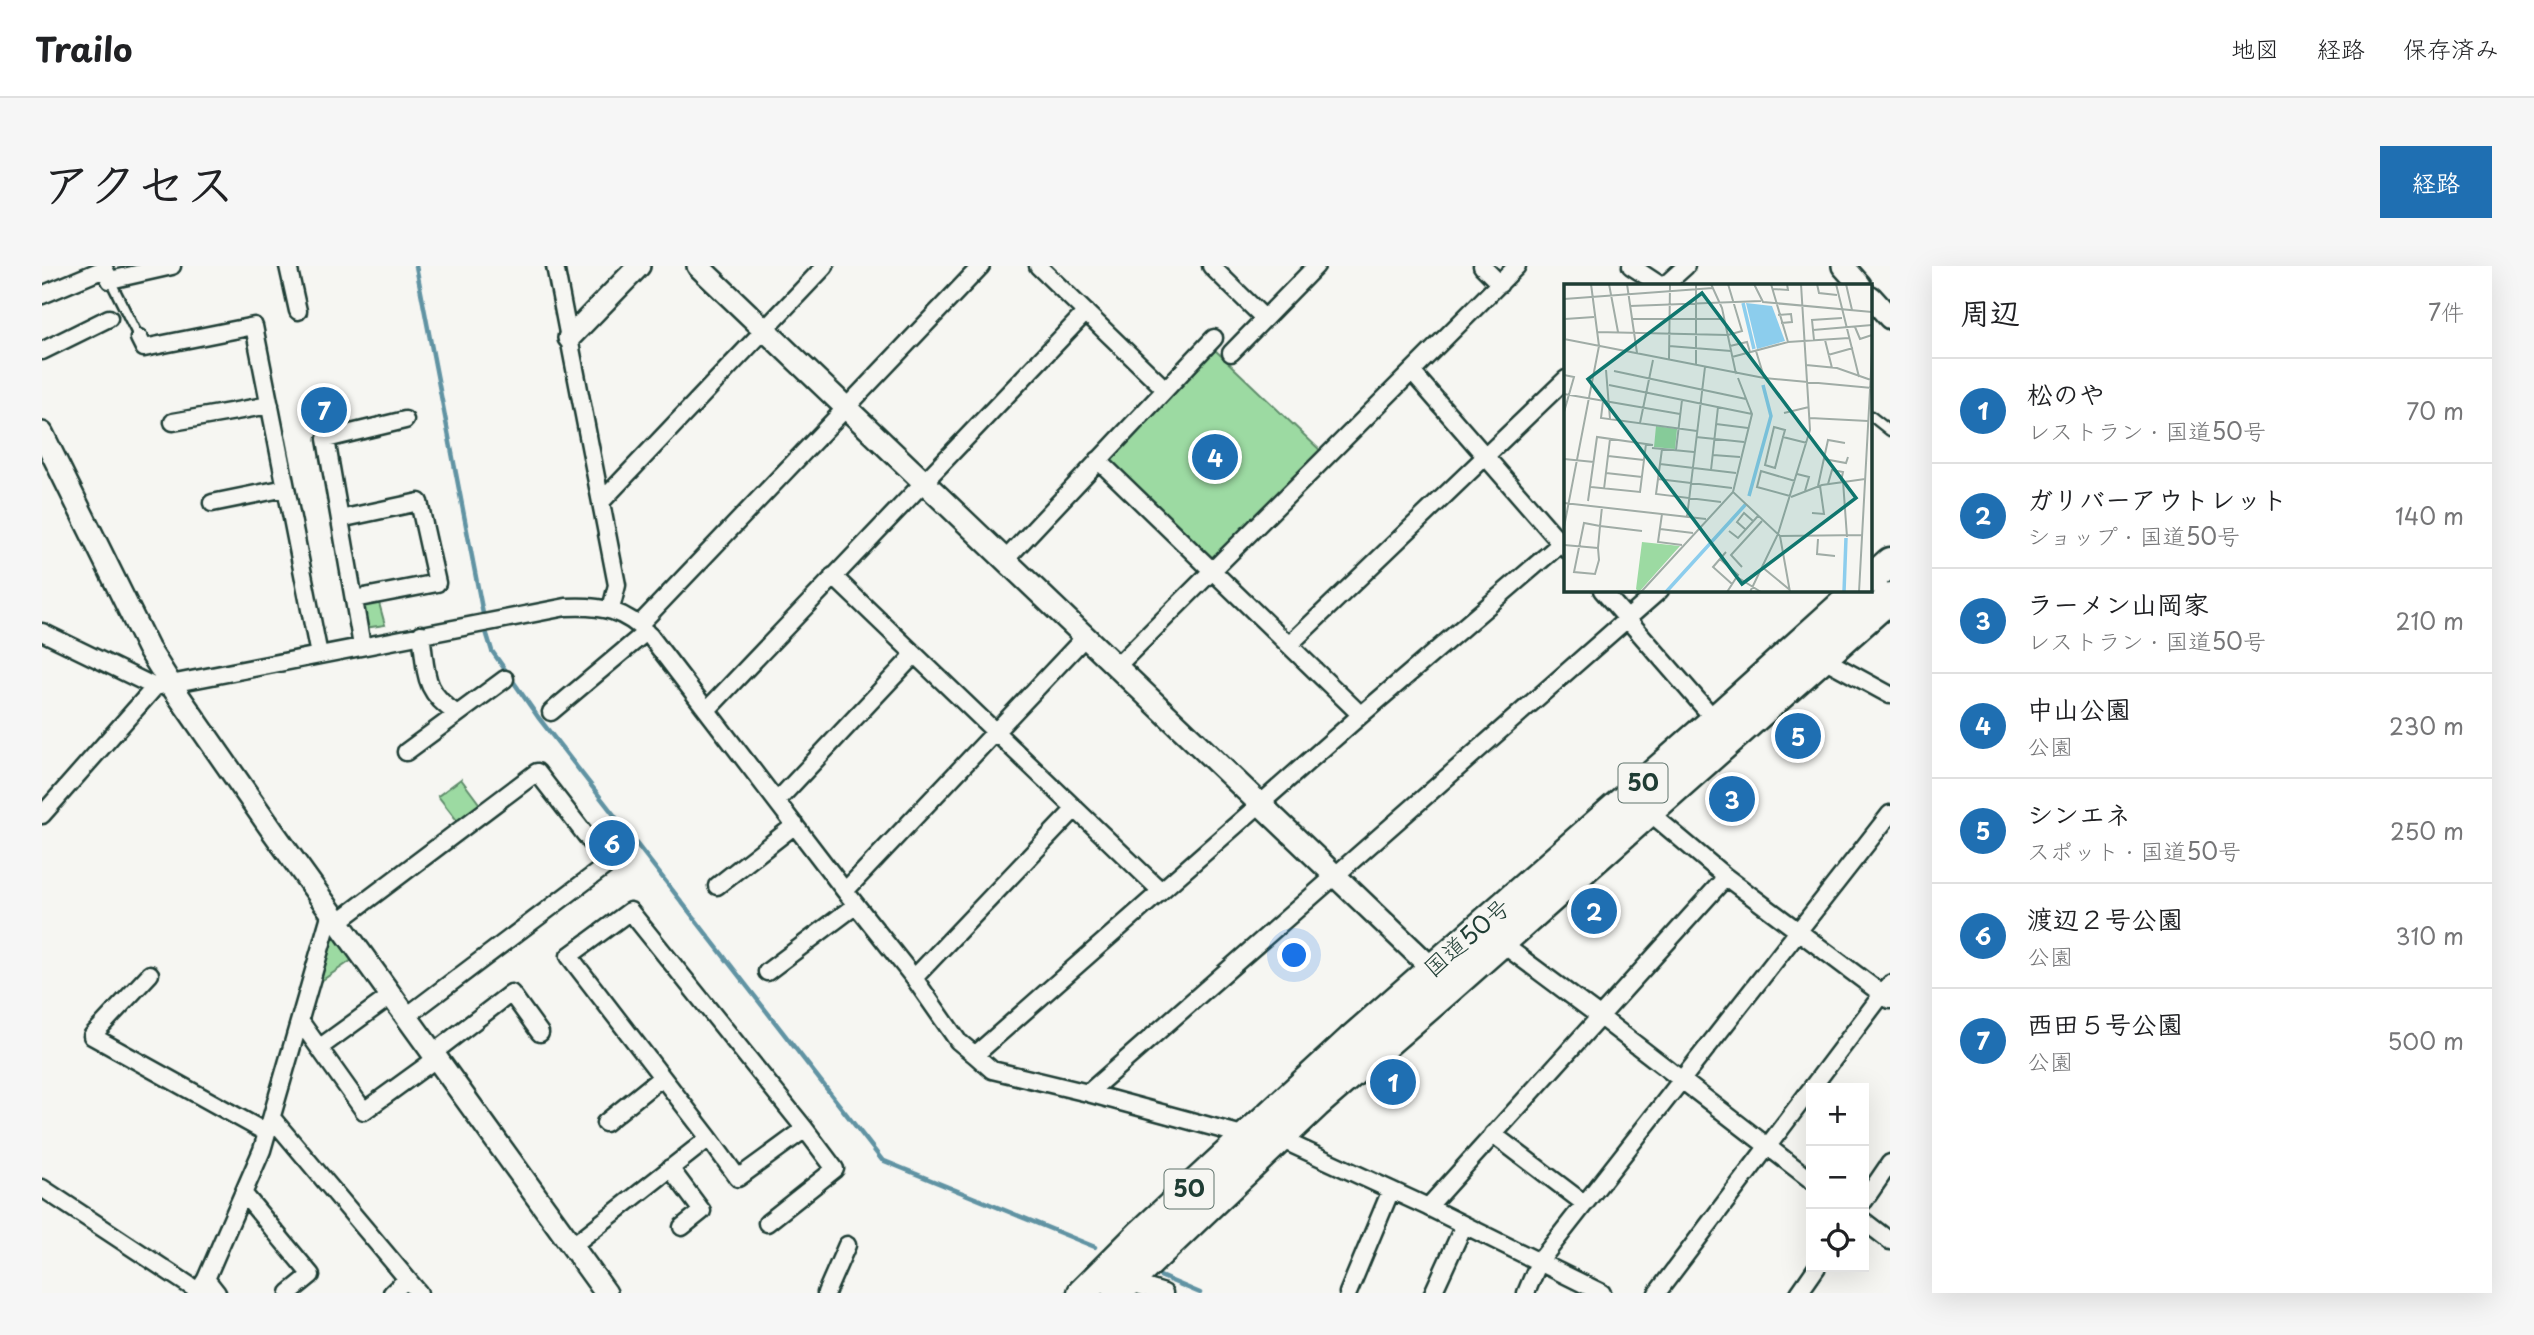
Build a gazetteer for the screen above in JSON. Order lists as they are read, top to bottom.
{
  "streets": {
    "highway": ["50", "国道50号"]
  },
  "page": {
    "header": "Trailo",
    "nav": ["地図", "経路", "保存済み"],
    "title": "アクセス",
    "buttons": "経路",
    "heading": ["周辺", "7件"],
    "list": [
      {
        "mark": "1",
        "name": "松のや",
        "note": "レストラン · 国道50号",
        "value": "70 m"
      },
      {
        "mark": "2",
        "name": "ガリバーアウトレット",
        "note": "ショップ · 国道50号",
        "value": "140 m"
      },
      {
        "mark": "3",
        "name": "ラーメン山岡家",
        "note": "レストラン · 国道50号",
        "value": "210 m"
      },
      {
        "mark": "4",
        "name": "中山公園",
        "note": "公園",
        "value": "230 m"
      },
      {
        "mark": "5",
        "name": "シンエネ",
        "note": "スポット · 国道50号",
        "value": "250 m"
      },
      {
        "mark": "6",
        "name": "渡辺２号公園",
        "note": "公園",
        "value": "310 m"
      },
      {
        "mark": "7",
        "name": "西田５号公園",
        "note": "公園",
        "value": "500 m"
      }
    ],
    "pins": [
      "7",
      "4",
      "5",
      "3",
      "6",
      "2",
      "1"
    ],
    "map_buttons": ["+", "−"]
  }
}
